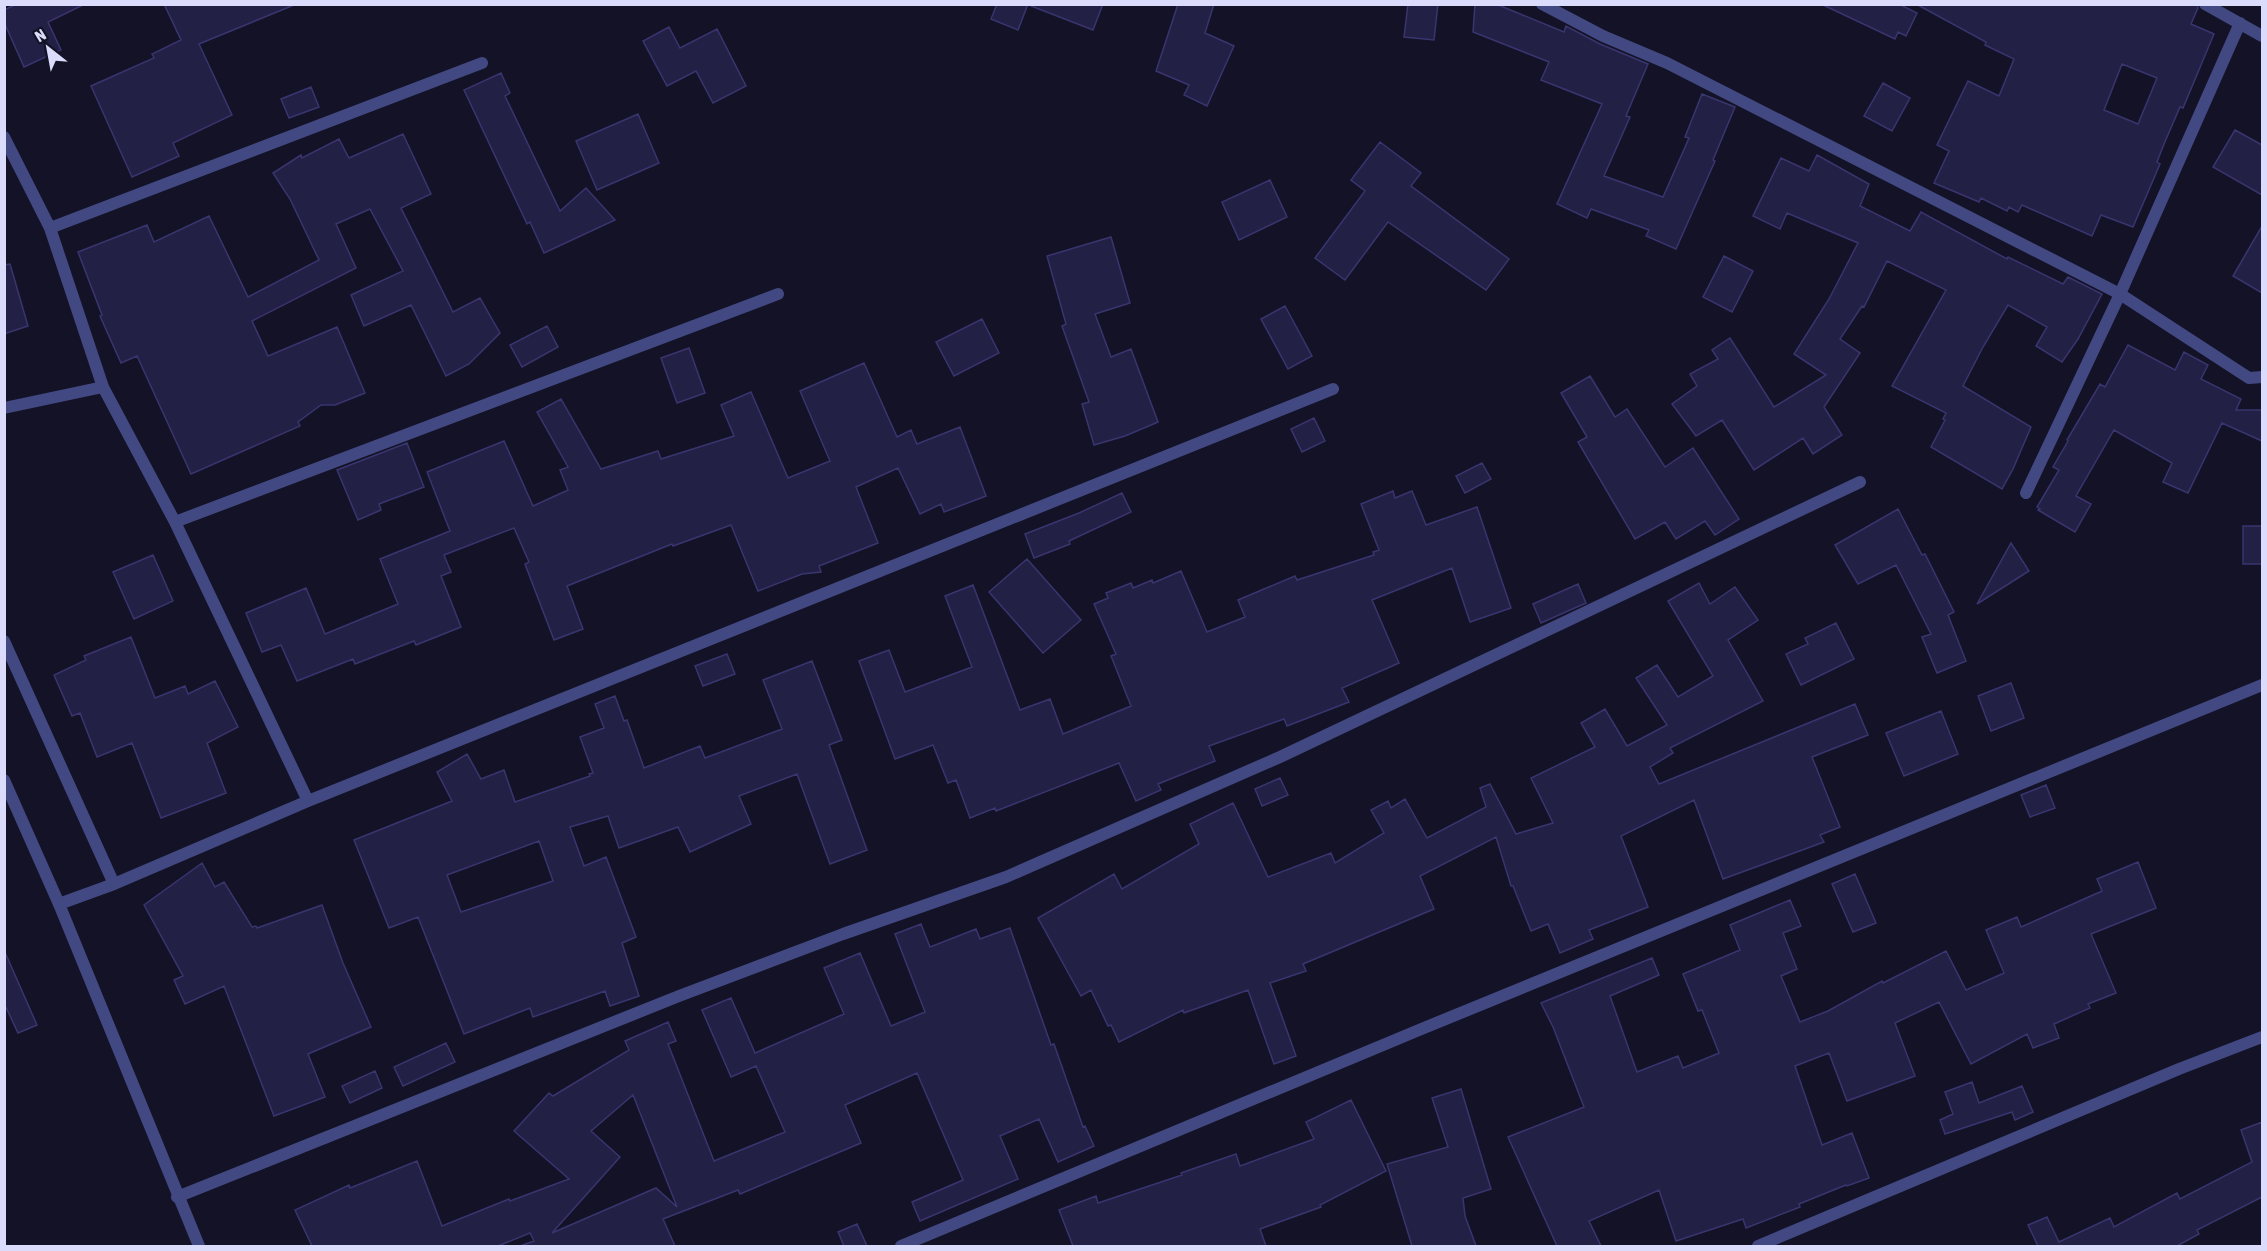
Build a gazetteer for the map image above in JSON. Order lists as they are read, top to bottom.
{
  "north": "top left"
}
